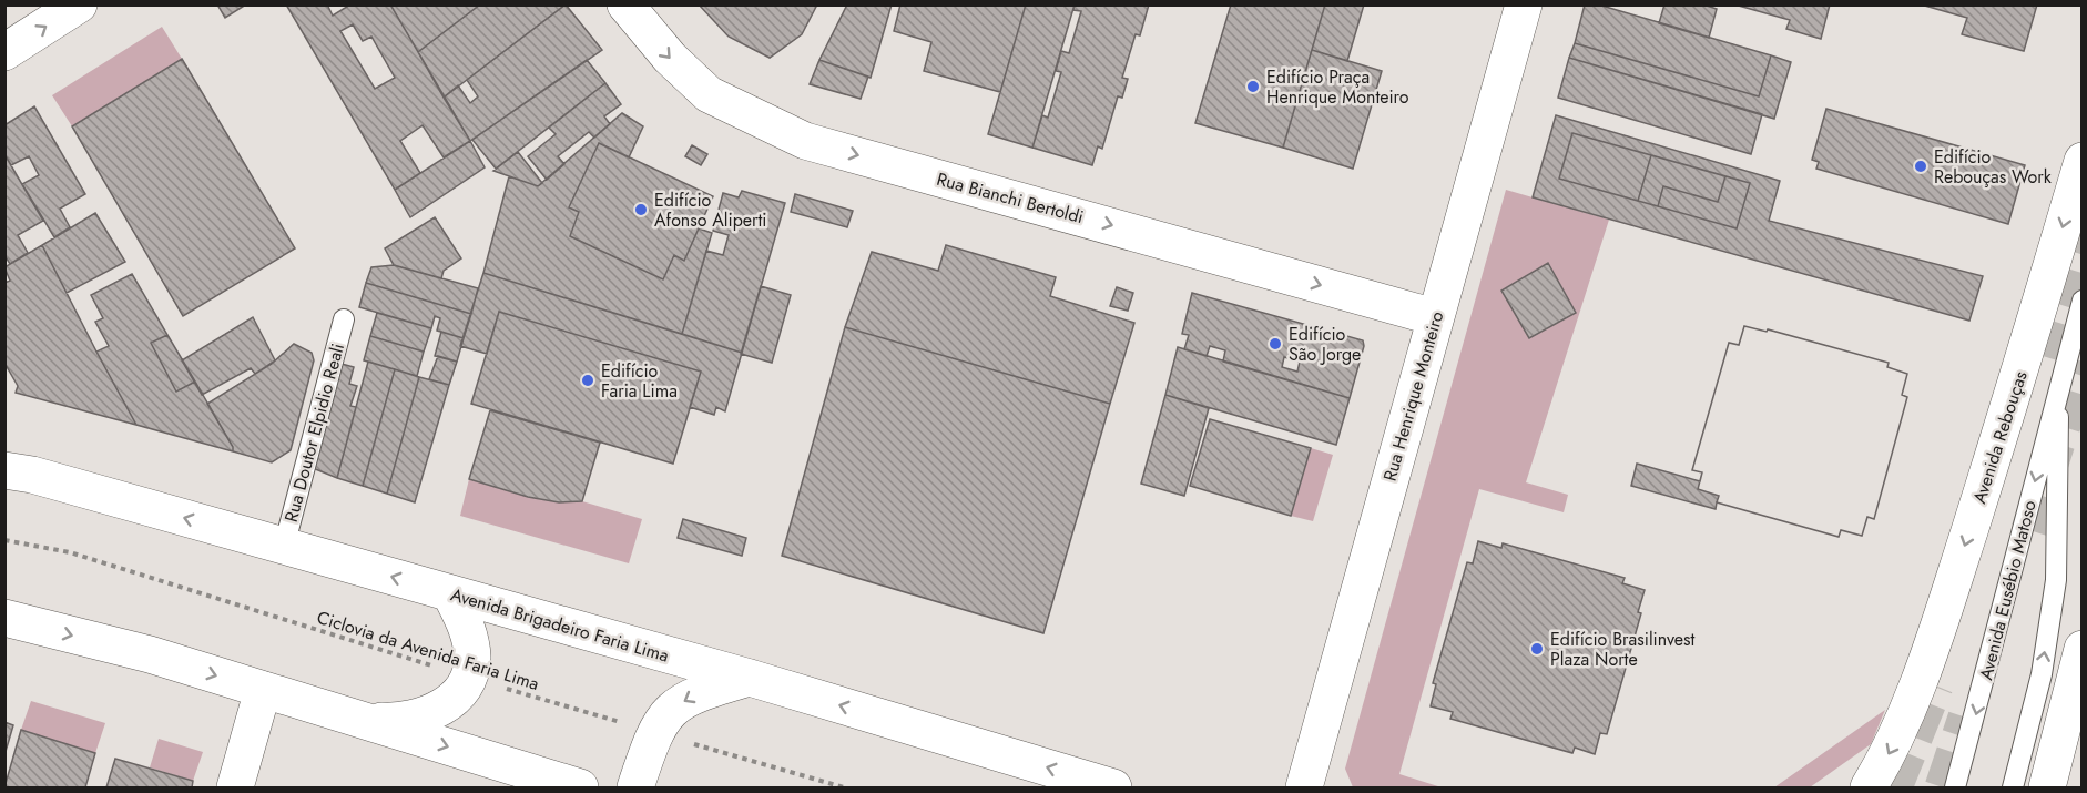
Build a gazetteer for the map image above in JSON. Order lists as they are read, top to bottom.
{
  "streets": {
    "main road": [
      "Rua Bianchi Bertoldi",
      "Rua Henrique Monteiro",
      "Avenida Rebouças",
      "Avenida Brigadeiro Faria Lima"
    ],
    "lane": ["Rua Doutor Elpidio Reali", "Avenida Eusébio Matoso"],
    "path": ["Ciclovia da Avenida Faria Lima"]
  },
  "crossings": [
    ["Rua Bianchi Bertoldi", "Rua Henrique Monteiro"],
    ["Rua Doutor Elpidio Reali", "Avenida Brigadeiro Faria Lima"]
  ],
  "one_way": ["Rua Bianchi Bertoldi", "Avenida Rebouças"],
  "places": [
    "Edifício Praça Henrique Monteiro",
    "Edifício Rebouças Work",
    "Edifício Afonso Aliperti",
    "Edifício São Jorge",
    "Edifício Faria Lima",
    "Edifício Brasilinvest Plaza Norte"
  ]
}
